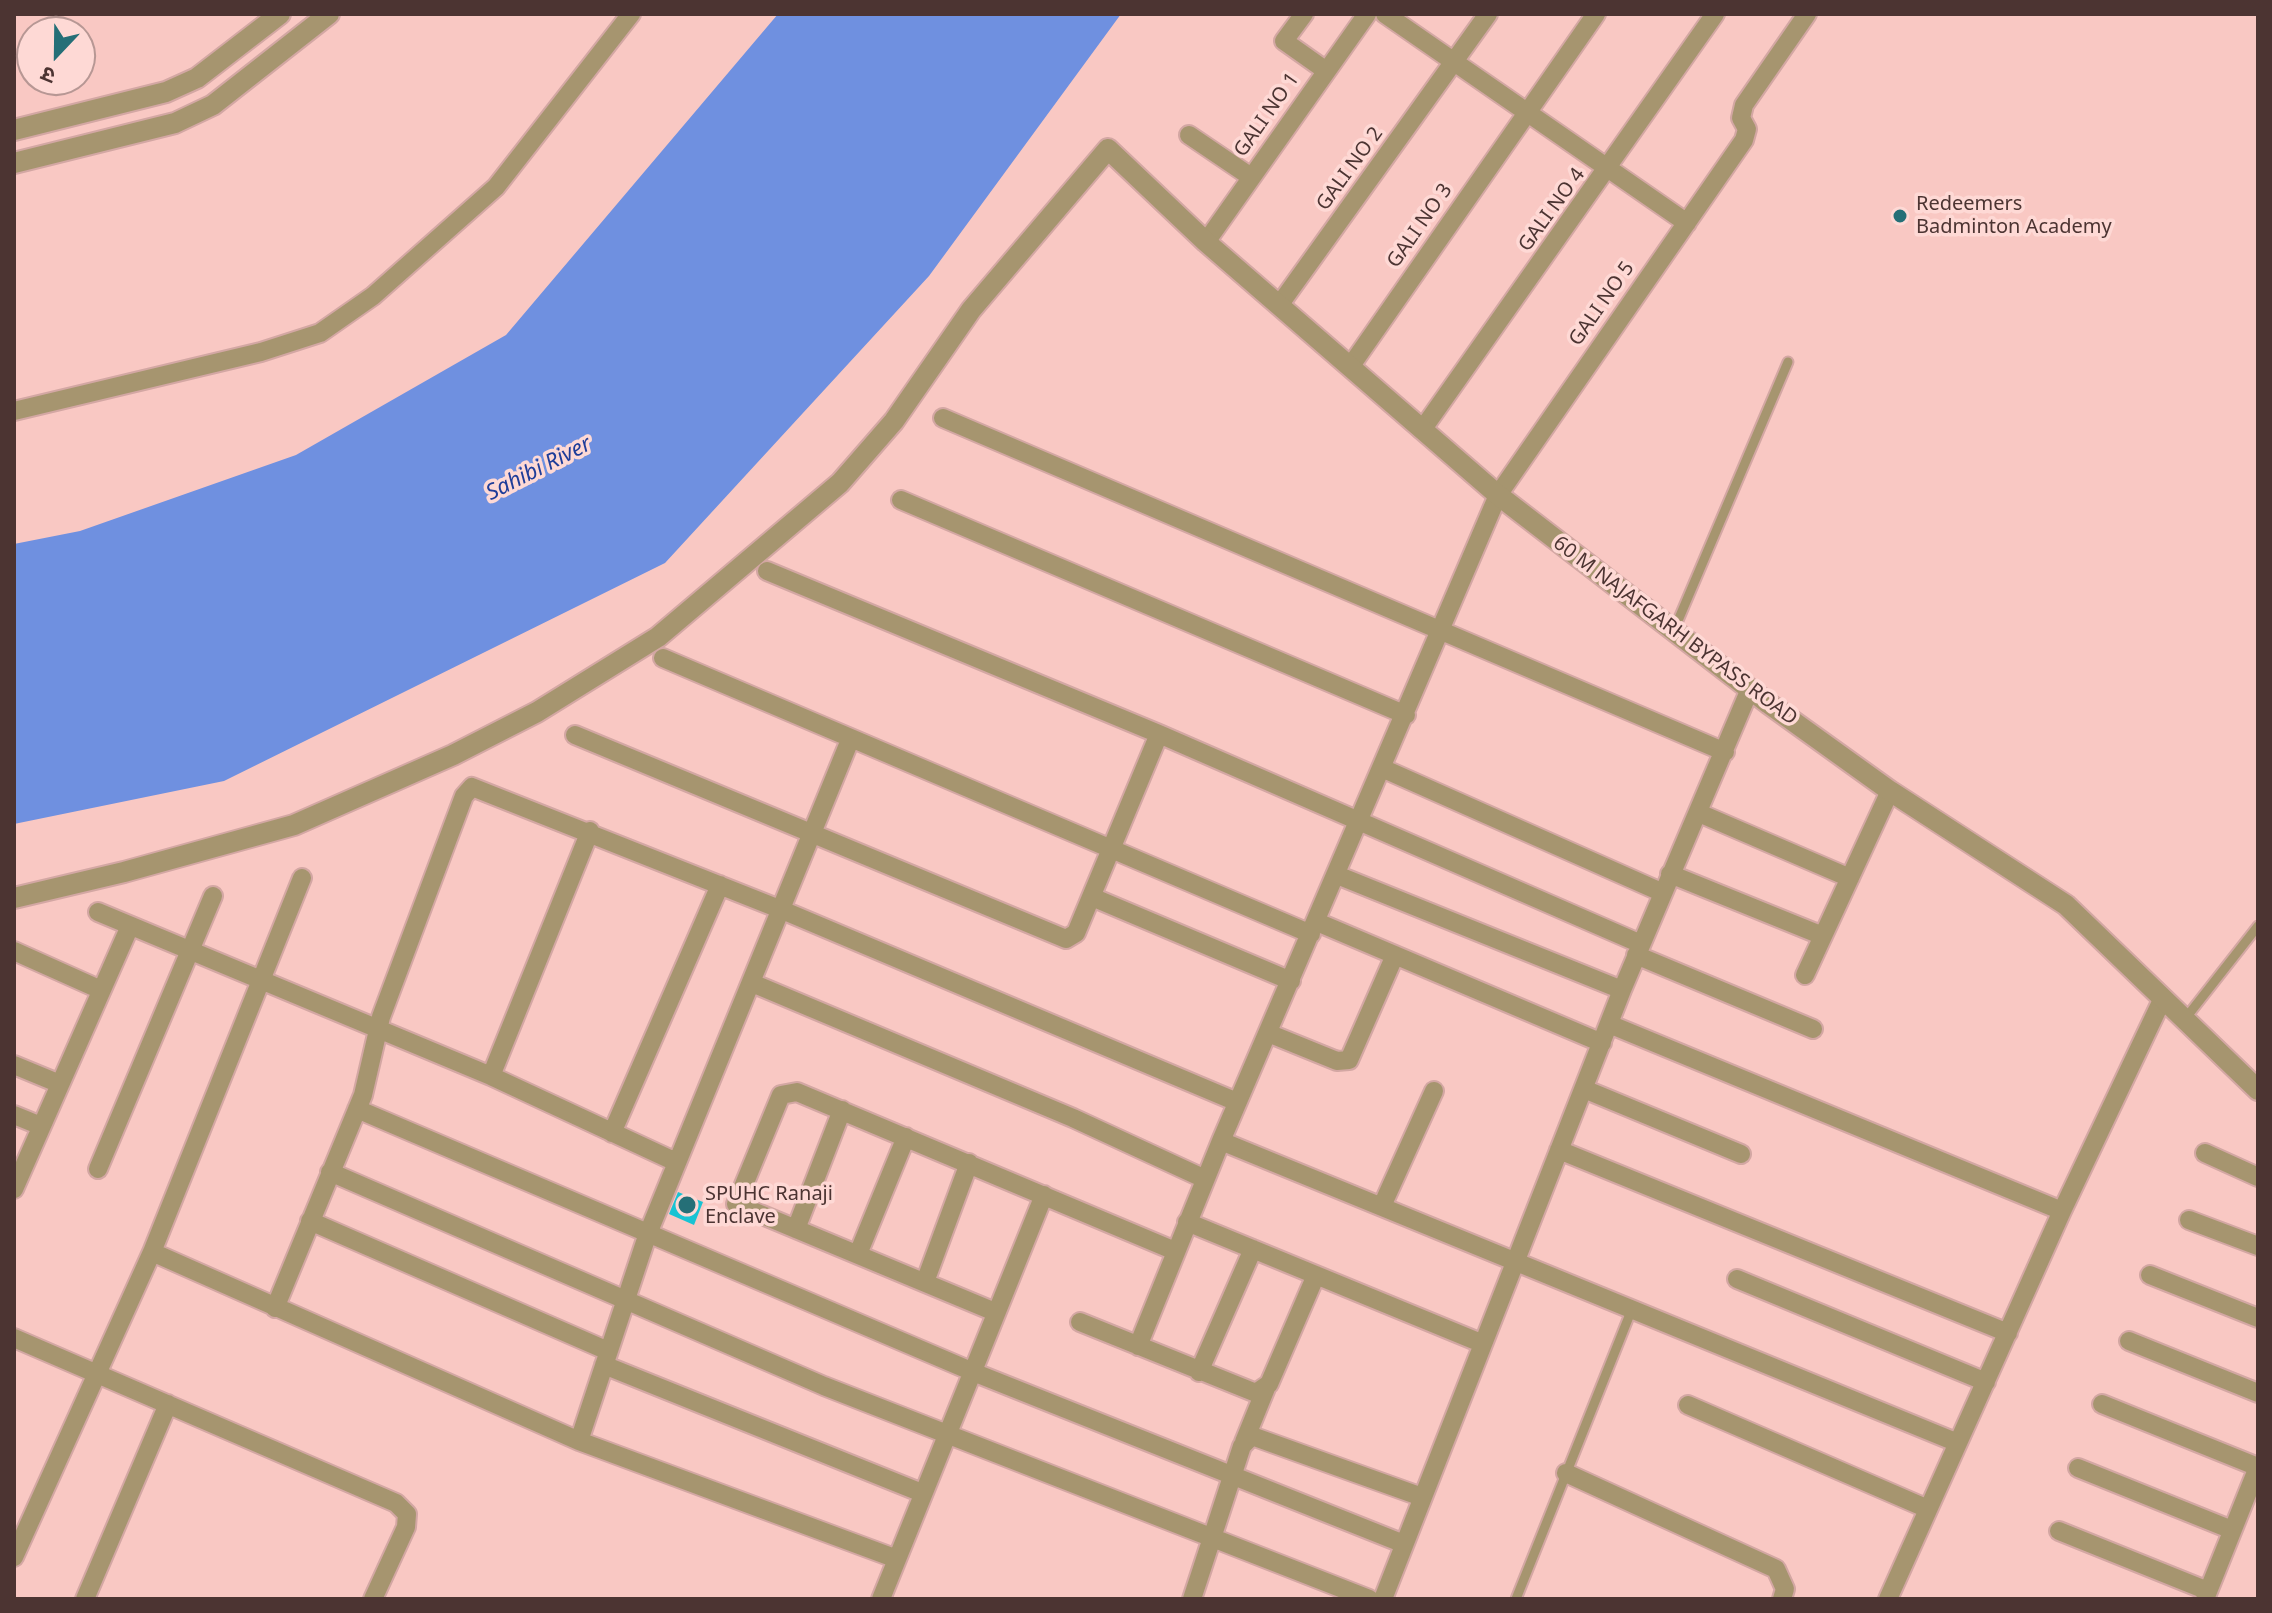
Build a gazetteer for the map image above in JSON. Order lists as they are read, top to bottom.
{
  "streets": {
    "street": [
      "GALI NO 1",
      "GALI NO 2",
      "GALI NO 4",
      "GALI NO 3",
      "GALI NO 5",
      "60 M NAJAFGARH BYPASS ROAD"
    ]
  },
  "crossings": [
    ["GALI NO 1", "60 M NAJAFGARH BYPASS ROAD"],
    ["GALI NO 2", "60 M NAJAFGARH BYPASS ROAD"],
    ["GALI NO 4", "60 M NAJAFGARH BYPASS ROAD"],
    ["GALI NO 3", "60 M NAJAFGARH BYPASS ROAD"],
    ["GALI NO 5", "60 M NAJAFGARH BYPASS ROAD"]
  ],
  "water": ["Sahibi River"],
  "places": ["Redeemers Badminton Academy", "SPUHC Ranaji Enclave"],
  "north": "bottom"
}
